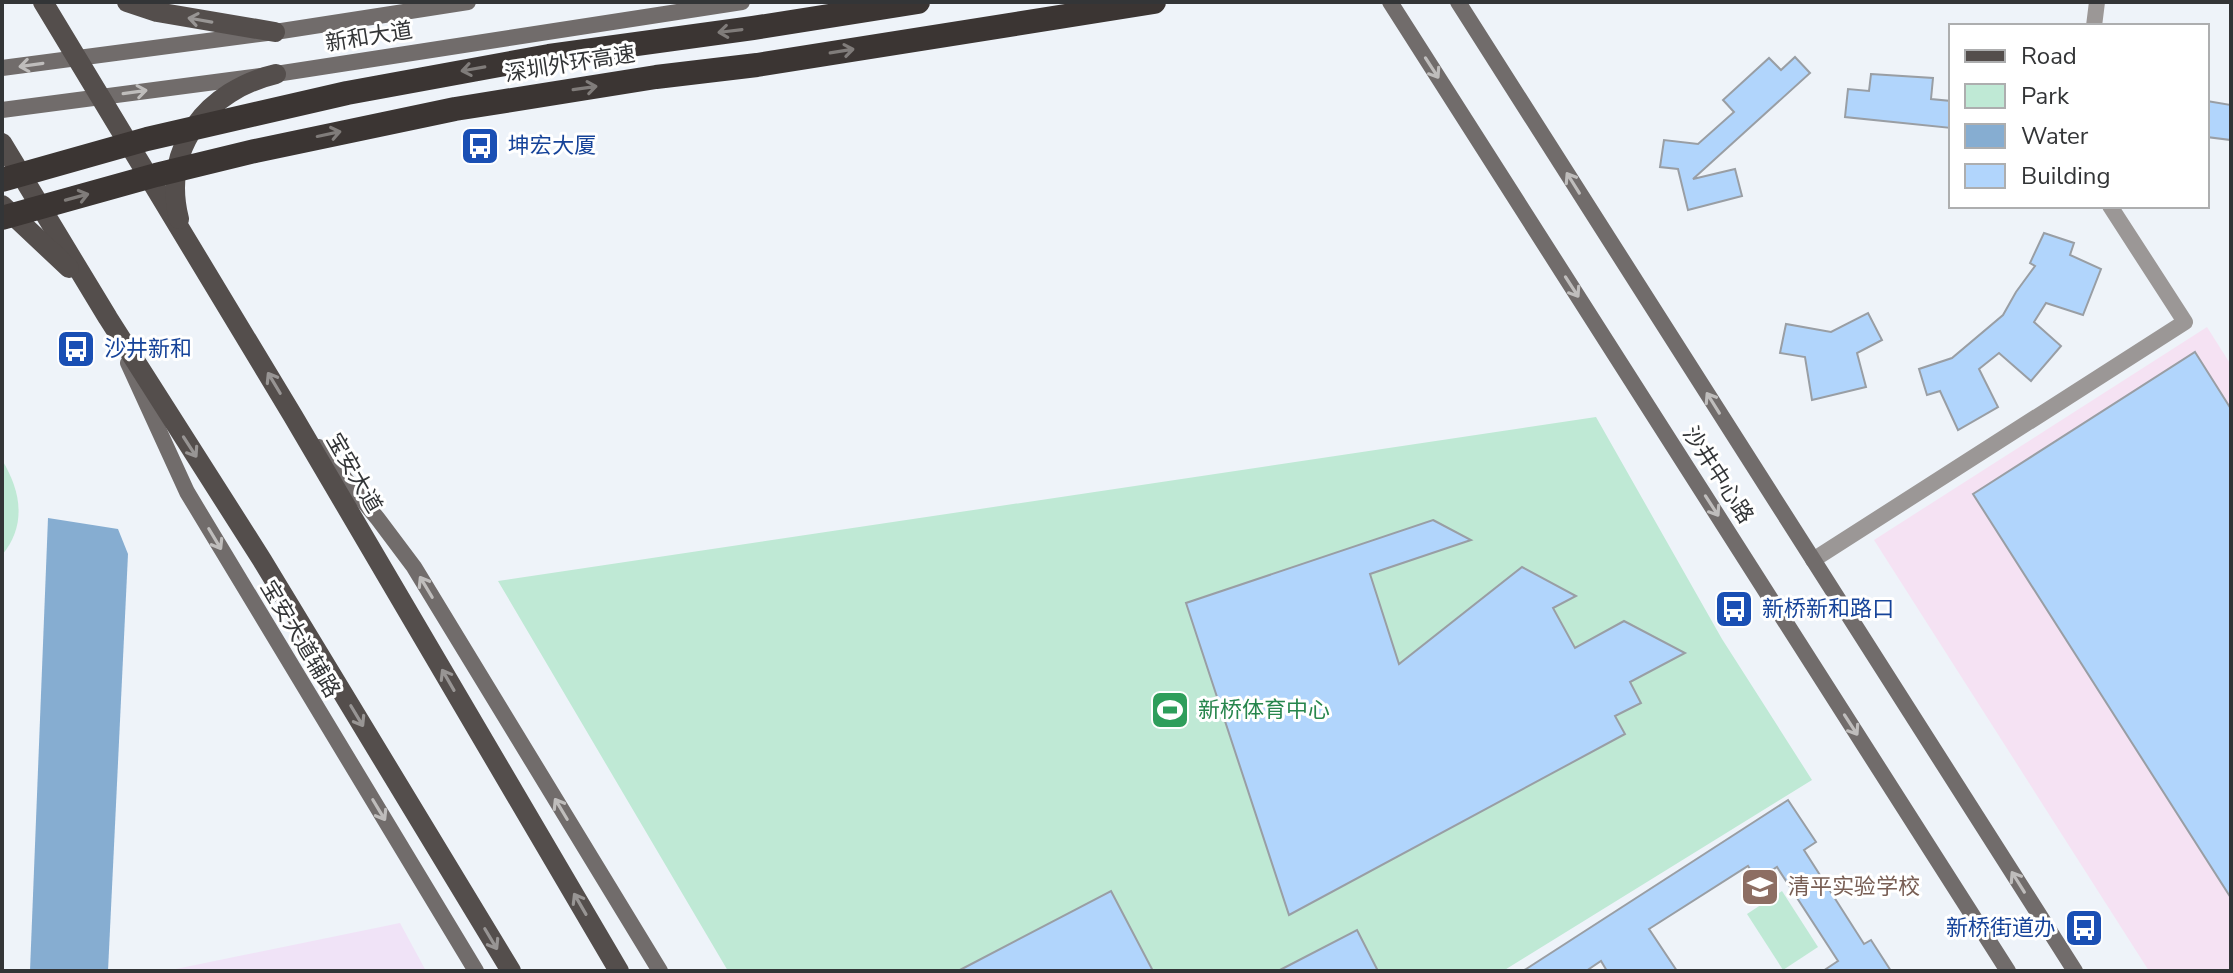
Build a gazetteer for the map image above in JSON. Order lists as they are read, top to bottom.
{
  "streets": {
    "highway": ["深圳外环高速"],
    "main road": [
      "新和大道",
      "宝安大道",
      "沙井中心路",
      "宝安大道辅路"
    ]
  },
  "crossings": [
    ["新和大道", "宝安大道"]
  ],
  "places": {
    "bus stop": [
      "坤宏大厦",
      "沙井新和",
      "新桥新和路口",
      "新桥街道办"
    ],
    "sports": ["新桥体育中心"],
    "school or university": ["清平实验学校"]
  },
  "legend": [
    "Road",
    "Park",
    "Water",
    "Building"
  ]
}
